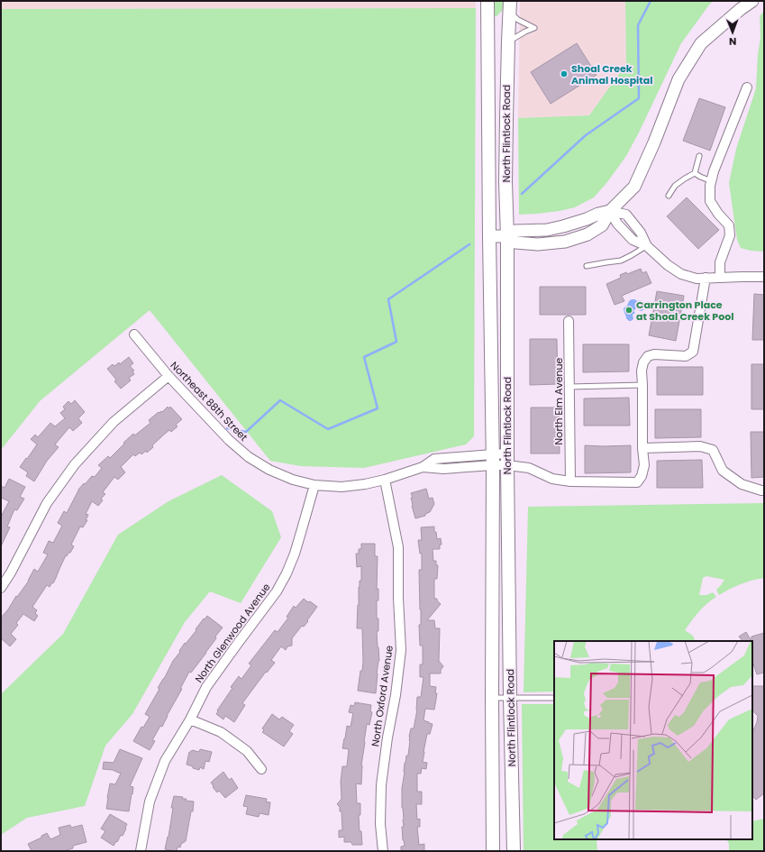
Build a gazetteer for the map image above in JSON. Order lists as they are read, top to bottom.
{
  "streets": {
    "main road": ["North Flintlock Road"],
    "street": [
      "Northeast 88th Street",
      "North Elm Avenue",
      "North Glenwood Avenue",
      "North Oxford Avenue"
    ]
  },
  "crossings": [
    ["North Flintlock Road", "Northeast 88th Street"],
    ["Northeast 88th Street", "North Elm Avenue"],
    ["Northeast 88th Street", "North Glenwood Avenue"],
    ["Northeast 88th Street", "North Oxford Avenue"]
  ],
  "places": ["Shoal Creek Animal Hospital", "Carrington Place at Shoal Creek Pool"],
  "north": "bottom"
}
